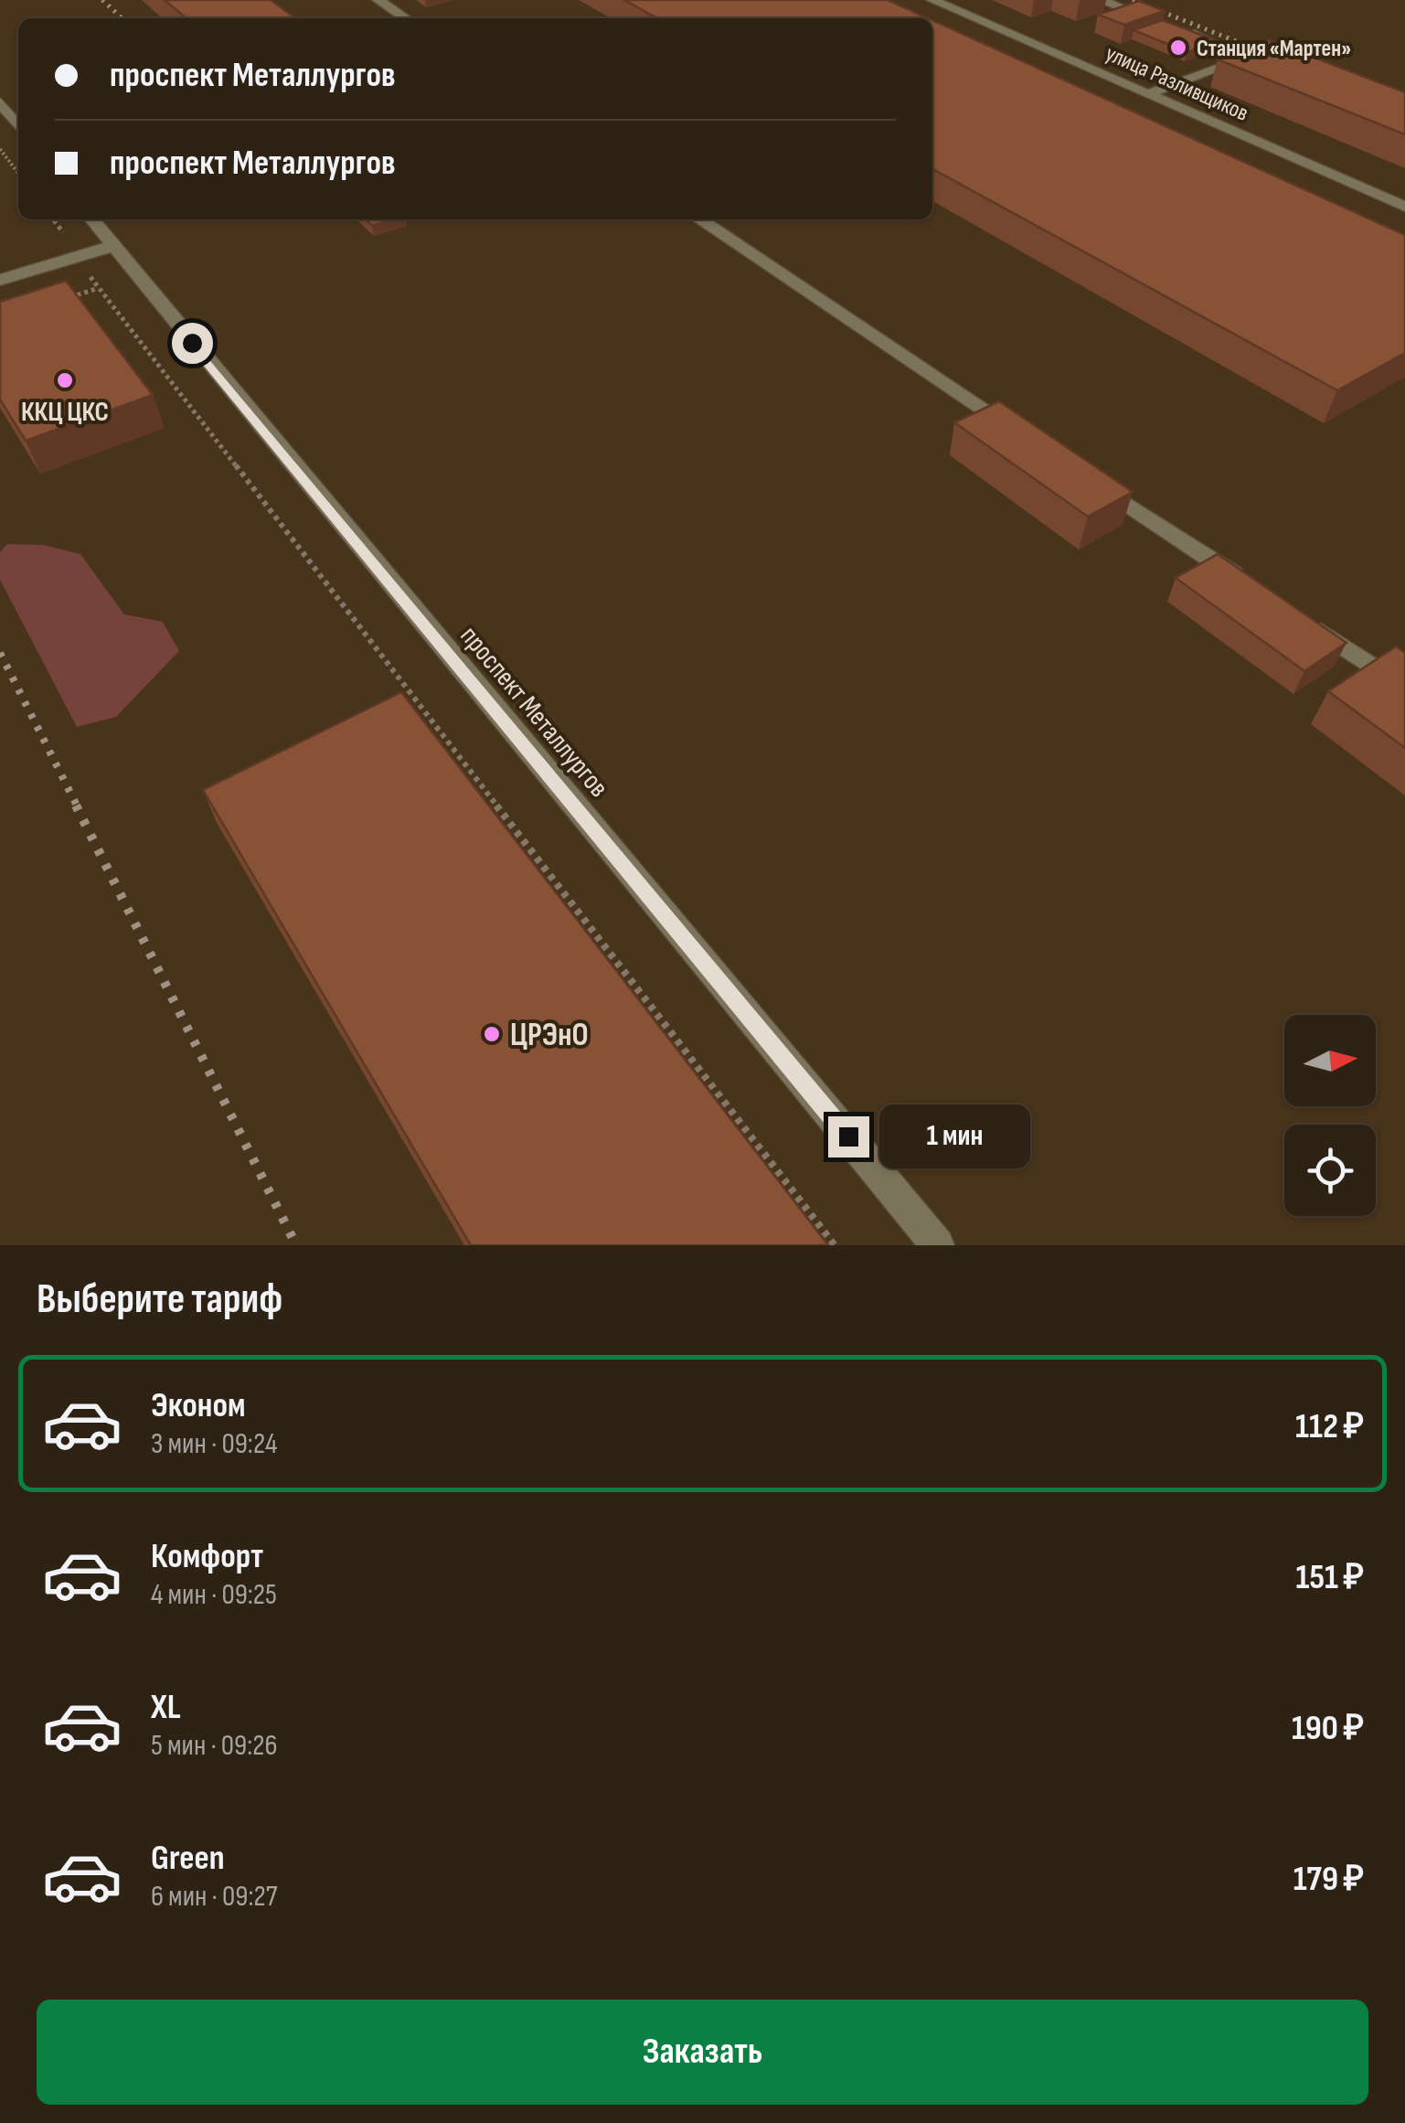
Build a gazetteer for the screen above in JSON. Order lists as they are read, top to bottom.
{
  "streets": {
    "street": ["улица Разливщиков", "проспект Металлургов"]
  },
  "places": ["Станция «Мартен»", "ККЦ ЦКС", "ЦРЭнО"],
  "north": "right",
  "page": {
    "banner": ["проспект Металлургов", "проспект Металлургов"],
    "bubble": "1 мин",
    "heading": "Выберите тариф",
    "list": [
      {
        "name": "Эконом",
        "note": "3 мин · 09:24",
        "value": "112 ₽"
      },
      {
        "name": "Комфорт",
        "note": "4 мин · 09:25",
        "value": "151 ₽"
      },
      {
        "name": "XL",
        "note": "5 мин · 09:26",
        "value": "190 ₽"
      },
      {
        "name": "Green",
        "note": "6 мин · 09:27",
        "value": "179 ₽"
      }
    ],
    "buttons": "Заказать"
  }
}
